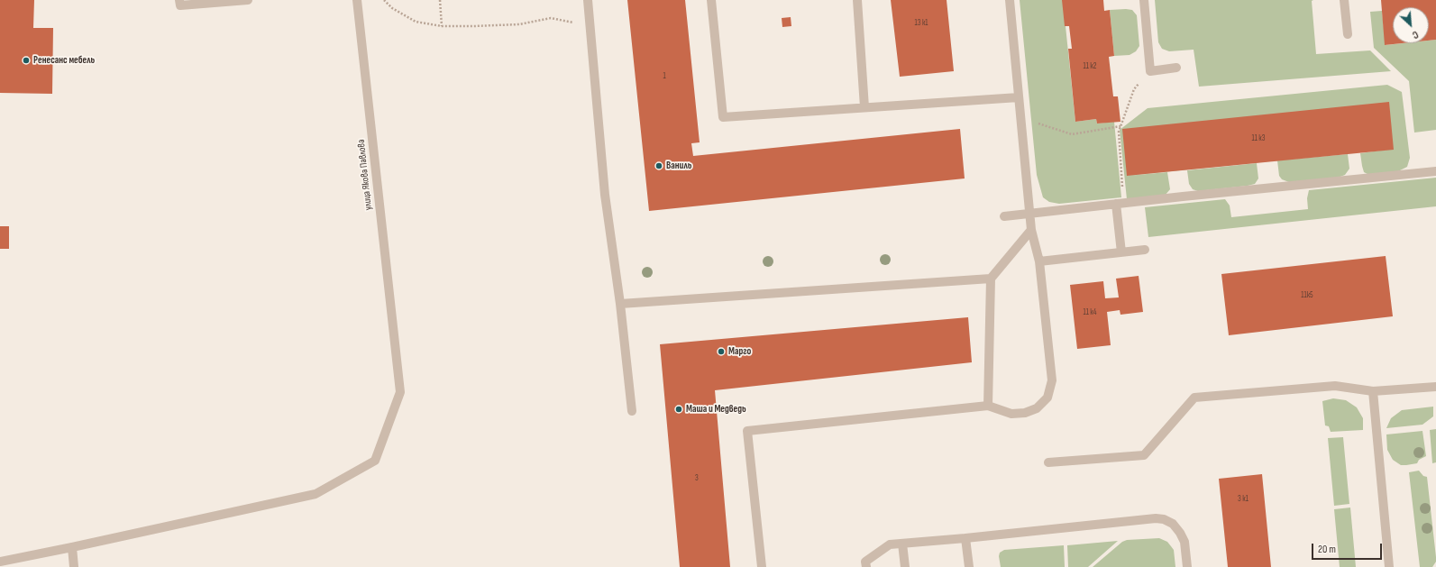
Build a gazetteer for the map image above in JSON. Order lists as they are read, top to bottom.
{
  "streets": {
    "lane": ["улица Якова Павлова"]
  },
  "places": [
    "Ренесанс мебель",
    "Ваниль",
    "Марго",
    "Маша и Медведь"
  ],
  "house_numbers": [
    "13 к1",
    "11 к2",
    "1",
    "11 к3",
    "11к5",
    "11 к4",
    "3",
    "3 к1"
  ],
  "scale_bar": "20 m",
  "north": "bottom right"
}
